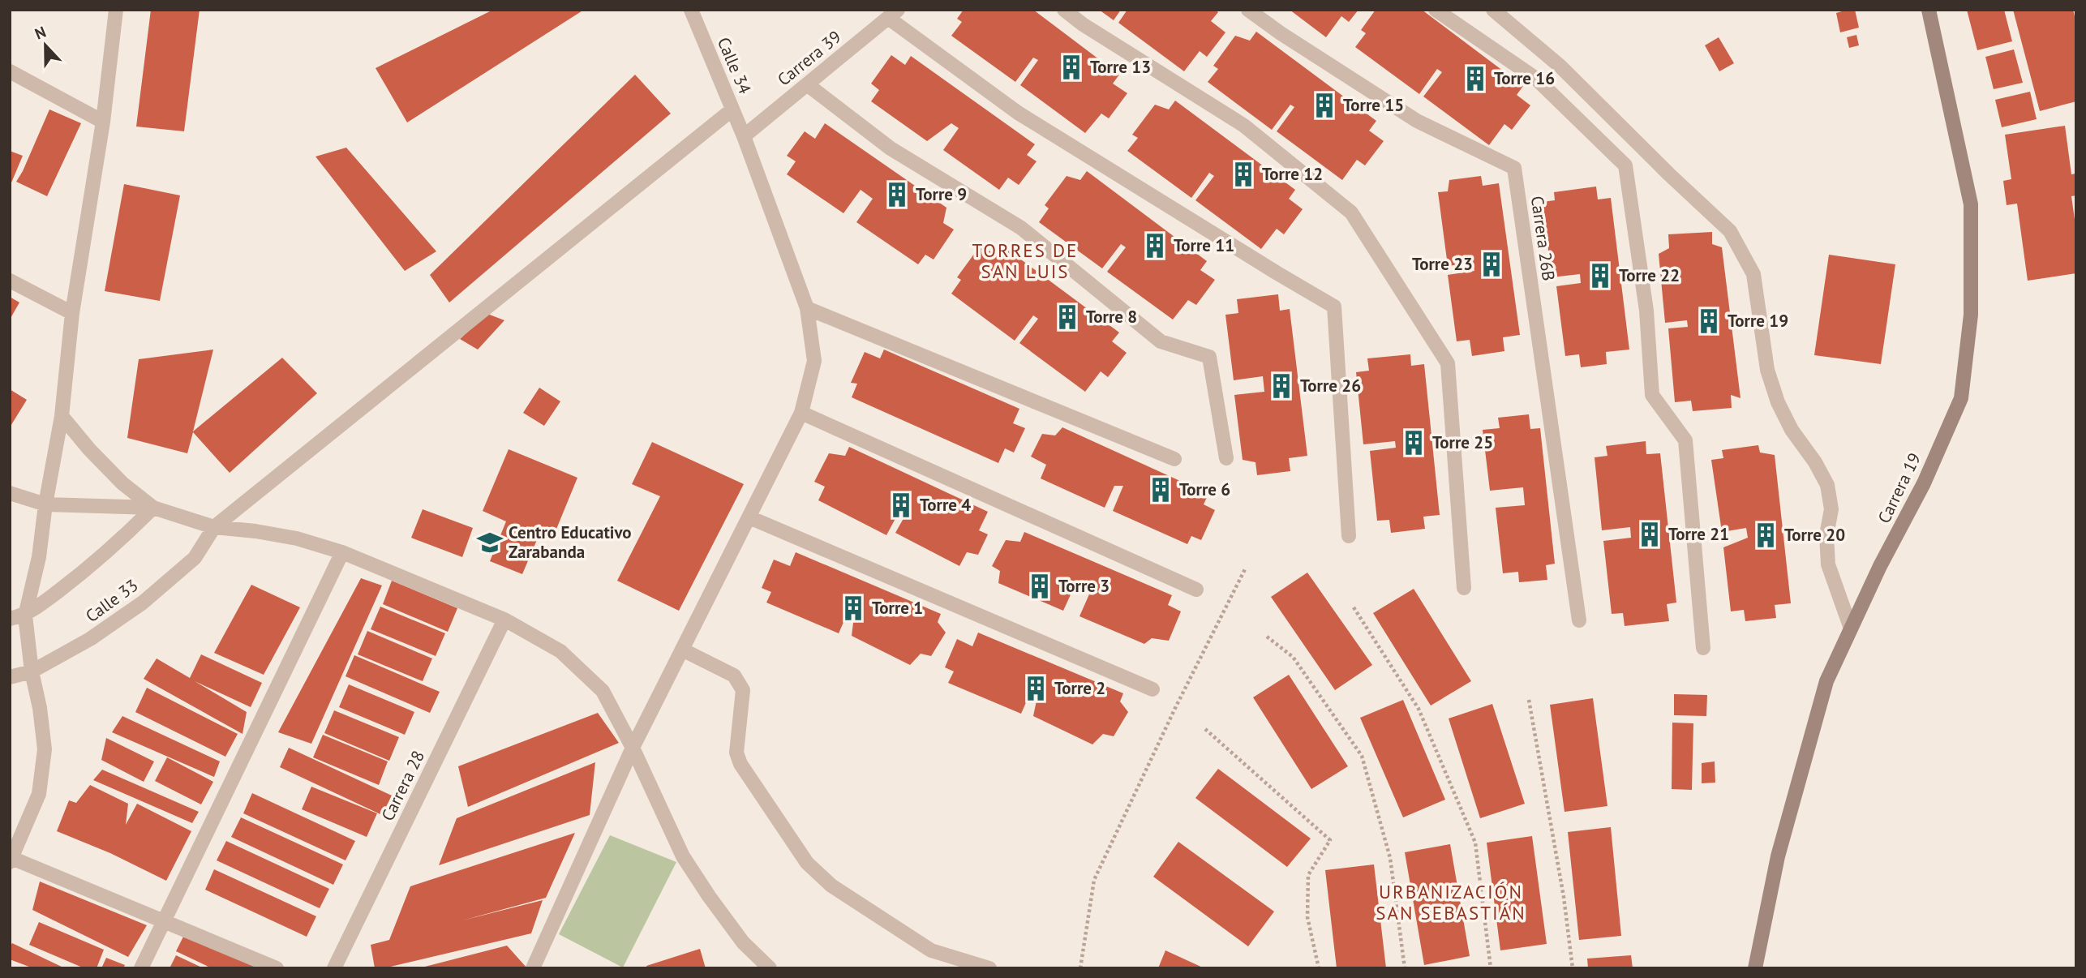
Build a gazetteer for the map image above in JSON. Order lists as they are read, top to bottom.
{
  "streets": {
    "street": [
      "Carrera 39",
      "Calle 34",
      "Carrera 26B",
      "Carrera 19",
      "Calle 33",
      "Carrera 28"
    ]
  },
  "crossings": [
    ["Carrera 39", "Calle 34"],
    ["Calle 34", "Calle 33"]
  ],
  "districts": ["TORRES DE SAN LUIS", "URBANIZACIÓN SAN SEBASTIÁN"],
  "places": {
    "building": [
      "Torre 13",
      "Torre 16",
      "Torre 15",
      "Torre 12",
      "Torre 9",
      "Torre 11",
      "Torre 23",
      "Torre 22",
      "Torre 8",
      "Torre 19",
      "Torre 26",
      "Torre 25",
      "Torre 6",
      "Torre 4",
      "Torre 21",
      "Torre 20",
      "Torre 3",
      "Torre 1",
      "Torre 2"
    ],
    "school or university": ["Centro Educativo Zarabanda"]
  },
  "north": "top"
}
